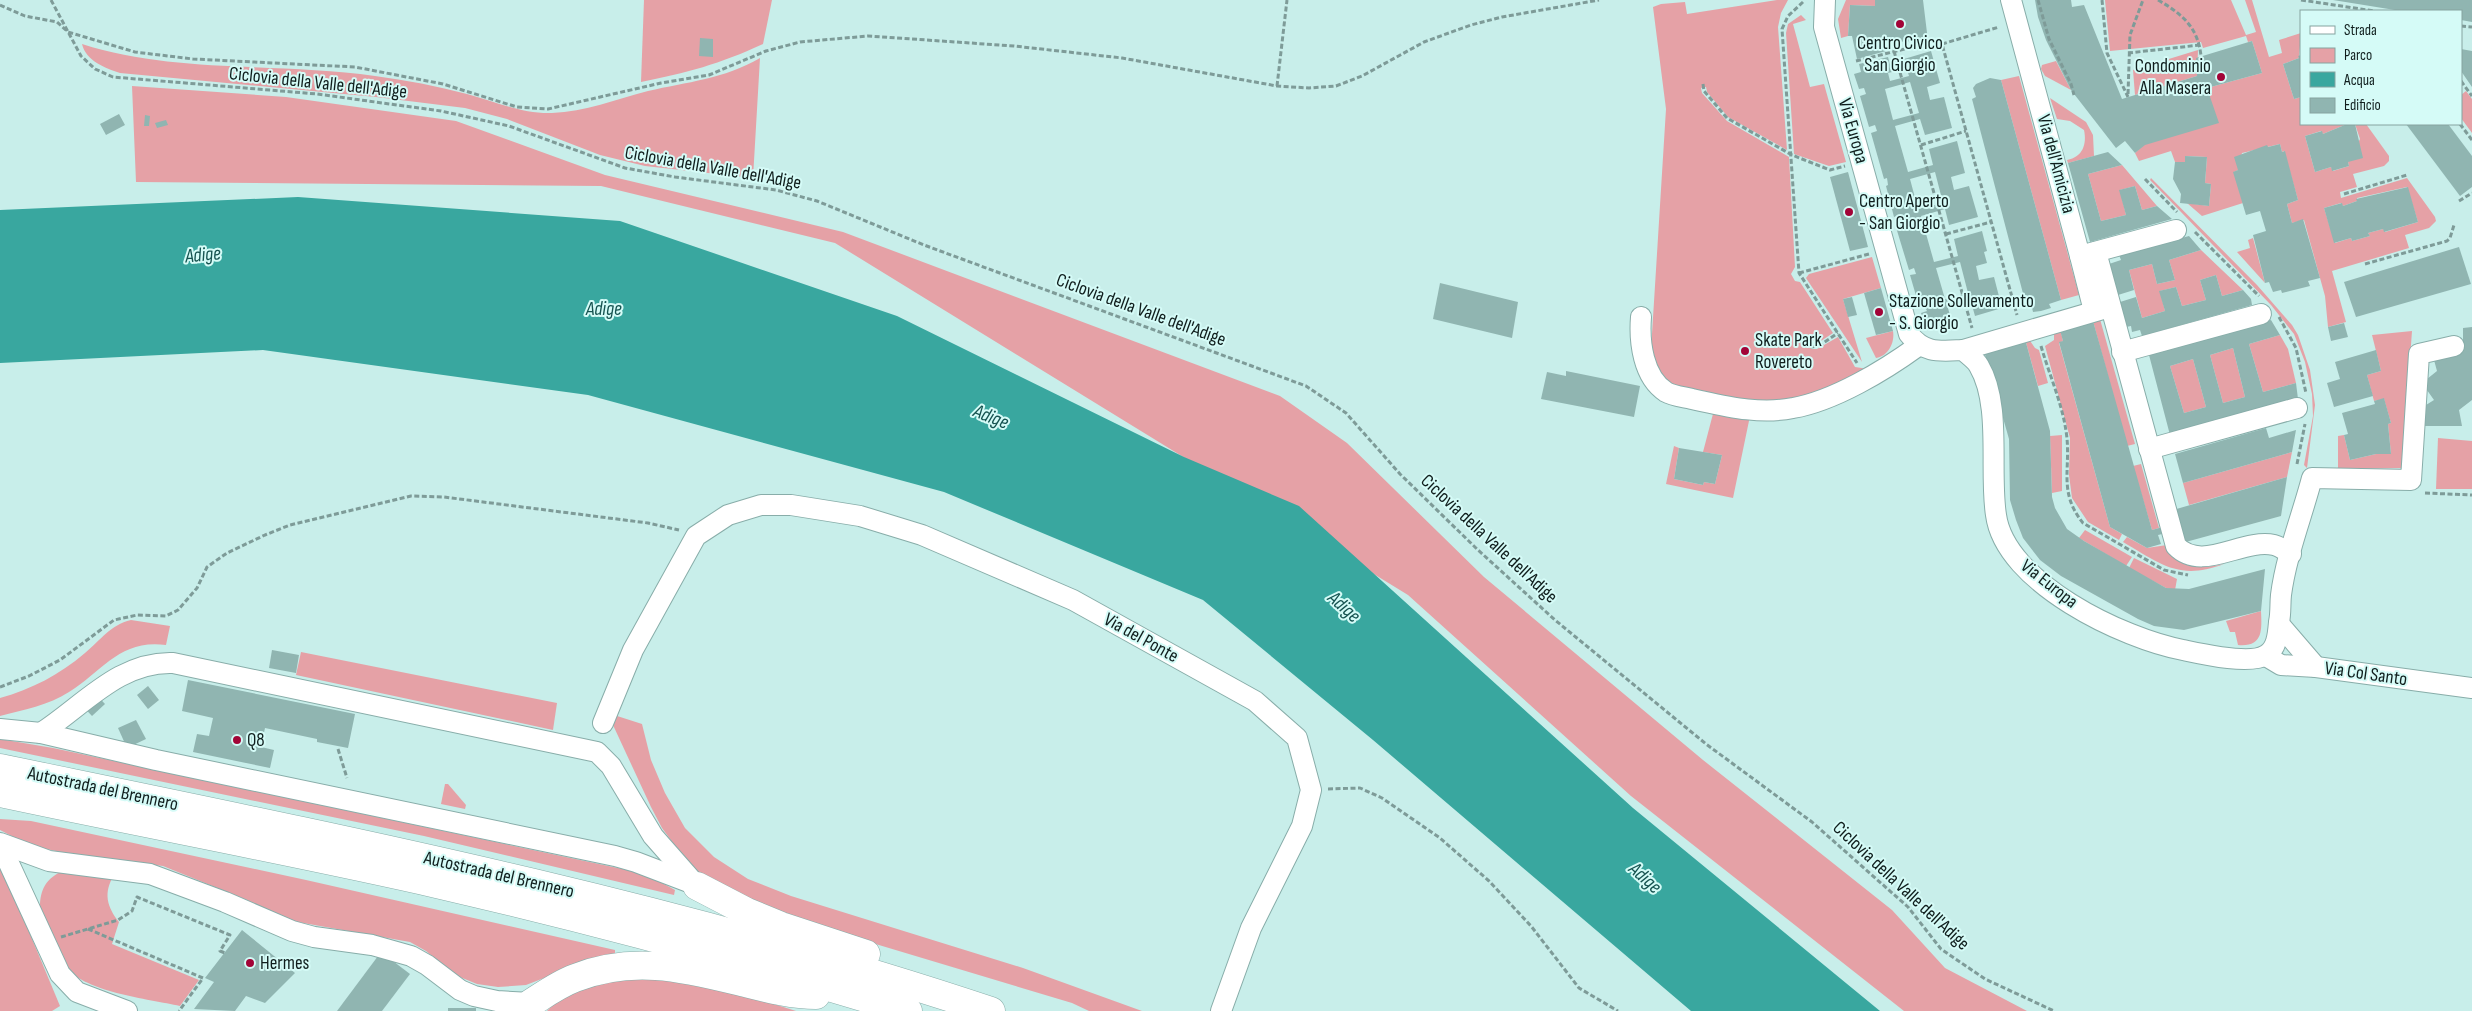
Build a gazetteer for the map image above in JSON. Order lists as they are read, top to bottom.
{
  "streets": {
    "highway": ["Autostrada del Brennero"],
    "street": [
      "Via Europa",
      "Via dell'Amicizia",
      "Via del Ponte",
      "Via Col Santo"
    ],
    "path": ["Ciclovia della Valle dell'Adige"]
  },
  "water": ["Adige"],
  "places": [
    "Centro Civico San Giorgio",
    "Condominio Alla Masera",
    "Centro Aperto - San Giorgio",
    "Stazione Sollevamento - S. Giorgio",
    "Skate Park Rovereto",
    "Q8",
    "Hermes"
  ],
  "legend": [
    "Strada",
    "Parco",
    "Acqua",
    "Edificio"
  ]
}
